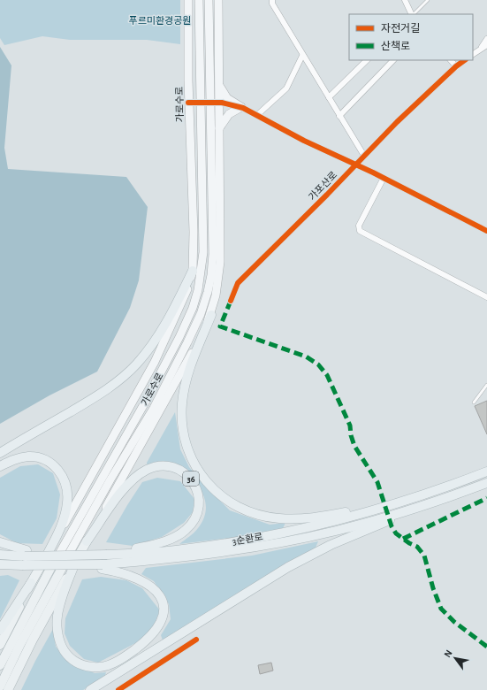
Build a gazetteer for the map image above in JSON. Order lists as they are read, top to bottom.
{
  "streets": {
    "highway": ["36", "3순환로"],
    "main road": ["가로수로"],
    "street": ["가포산로"]
  },
  "crossings": [
    ["가로수로", "36"],
    ["가로수로", "3순환로"],
    ["36", "3순환로"]
  ],
  "parks": ["푸르미환경공원"],
  "legend": ["자전거길", "산책로"],
  "north": "top left"
}
